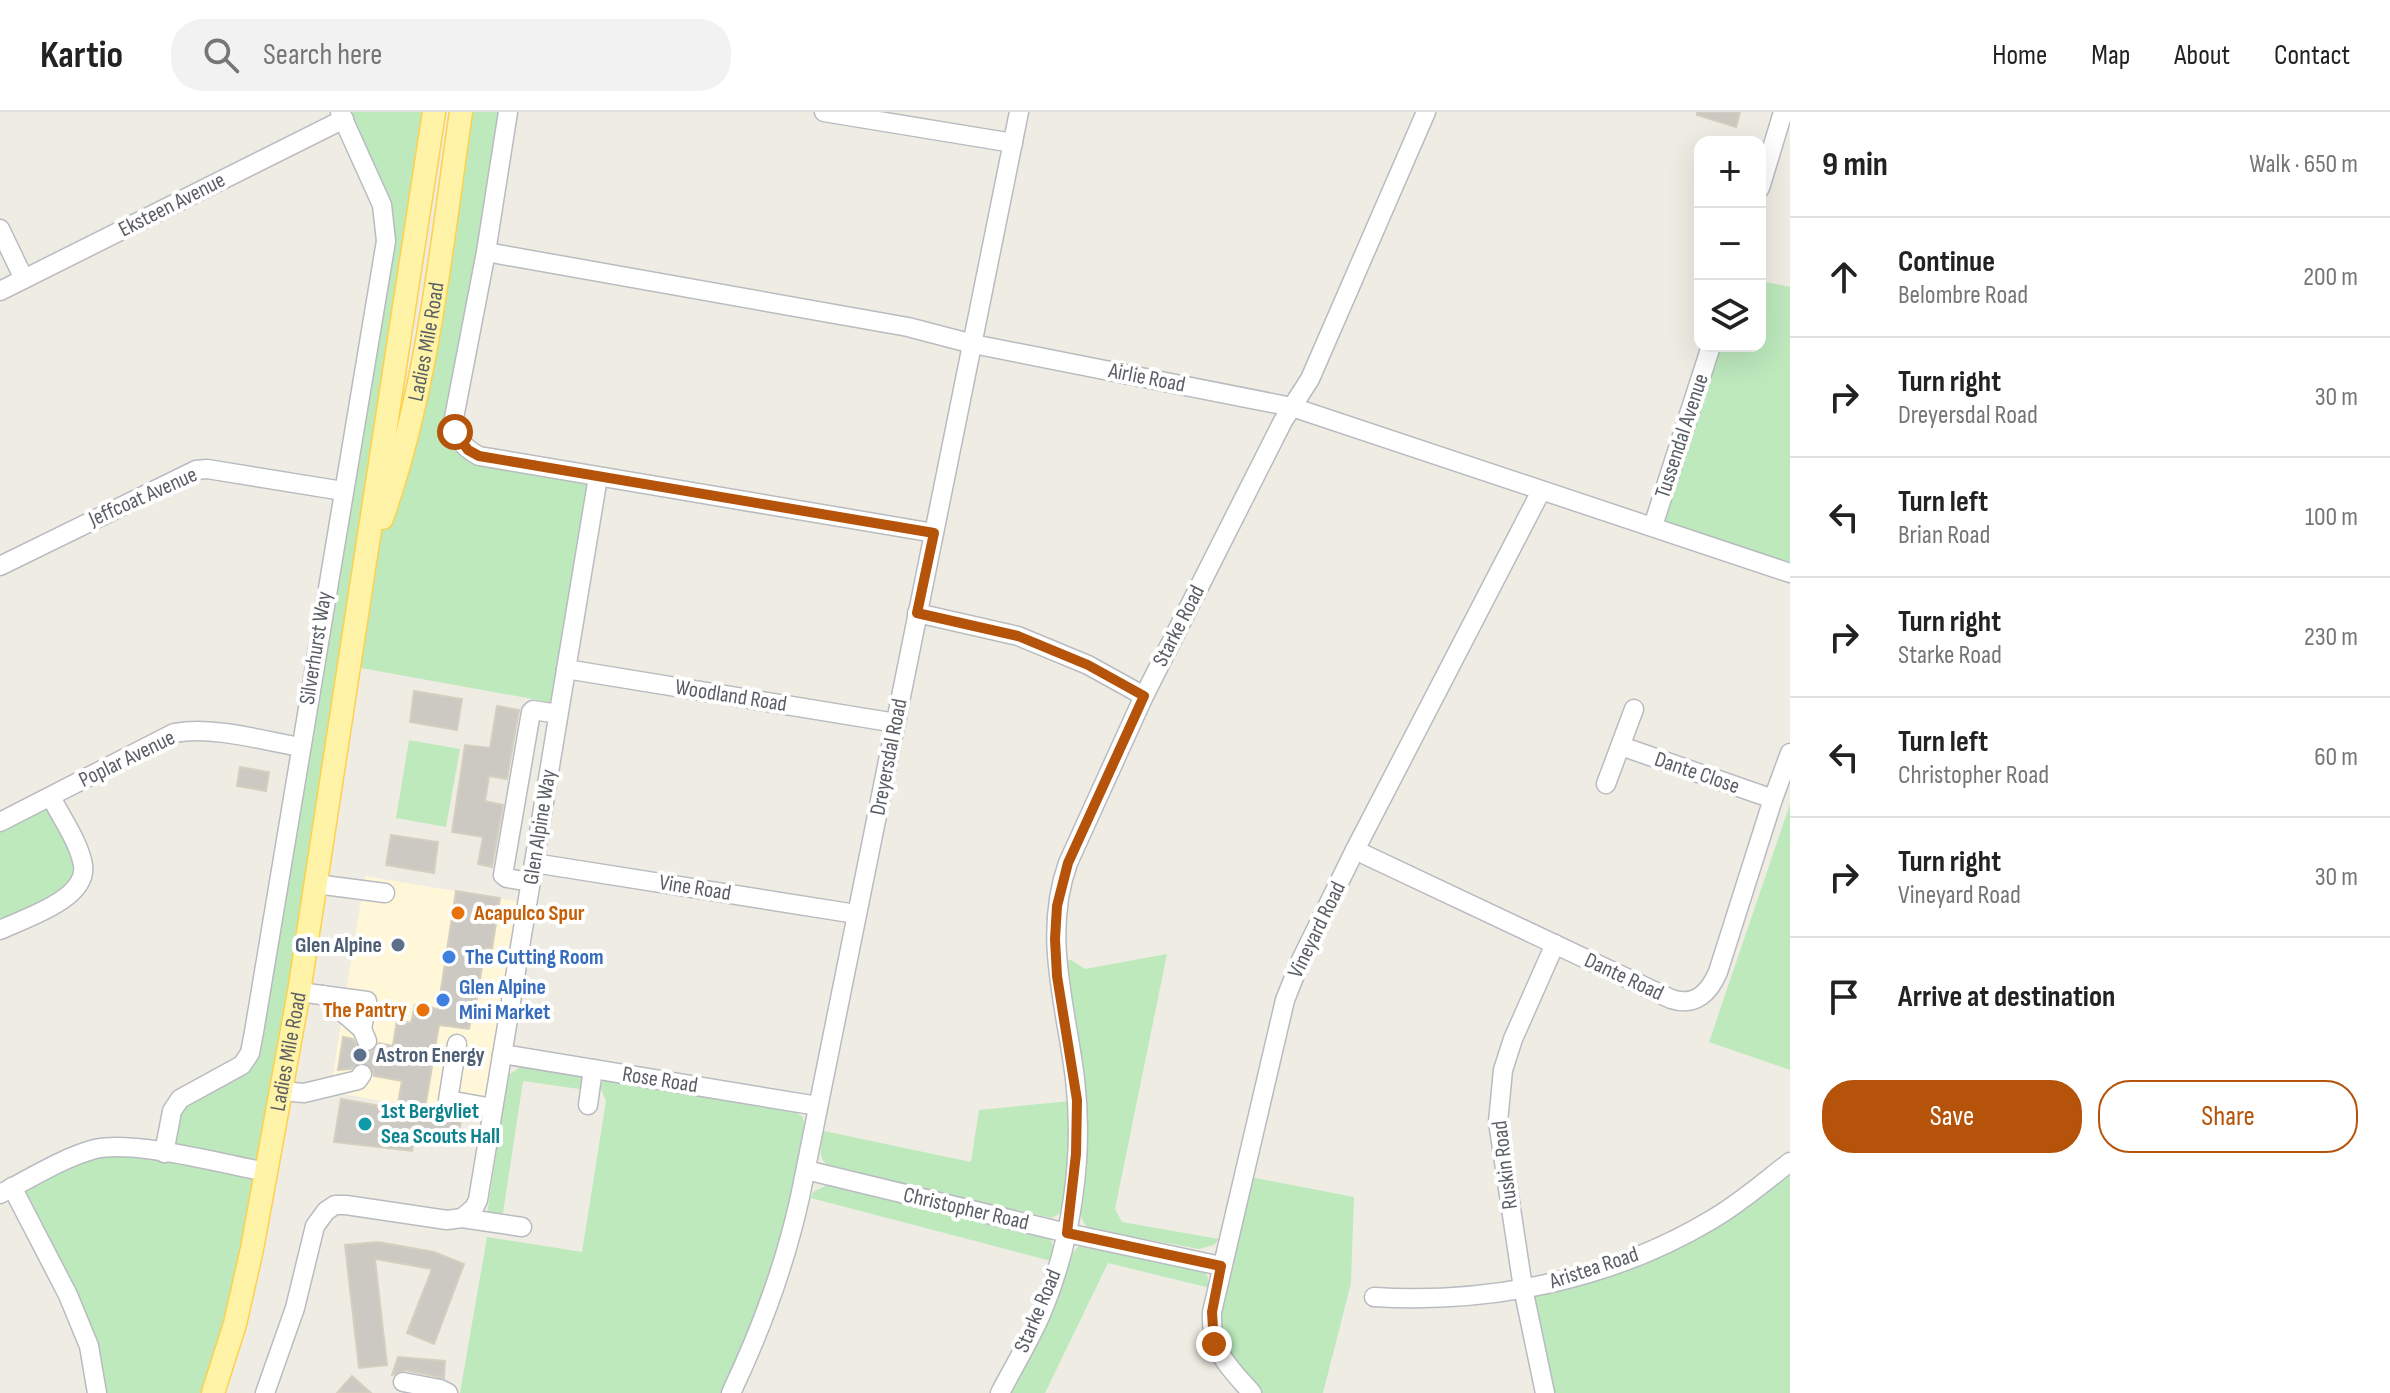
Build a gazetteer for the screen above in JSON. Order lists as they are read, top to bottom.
{
  "streets": {
    "main road": ["Ladies Mile Road"],
    "street": [
      "Eksteen Avenue",
      "Airlie Road",
      "Tussendal Avenue",
      "Jeffcoat Avenue",
      "Starke Road",
      "Silverhurst Way",
      "Woodland Road",
      "Dreyersdal Road",
      "Poplar Avenue",
      "Dante Close",
      "Glen Alpine Way",
      "Vine Road",
      "Vineyard Road",
      "Dante Road",
      "Rose Road",
      "Ruskin Road",
      "Christopher Road",
      "Aristea Road"
    ]
  },
  "crossings": [
    ["Eksteen Avenue", "Silverhurst Way"],
    ["Airlie Road", "Tussendal Avenue"],
    ["Airlie Road", "Starke Road"],
    ["Airlie Road", "Dreyersdal Road"],
    ["Airlie Road", "Vineyard Road"],
    ["Jeffcoat Avenue", "Silverhurst Way"],
    ["Starke Road", "Christopher Road"],
    ["Silverhurst Way", "Poplar Avenue"],
    ["Woodland Road", "Dreyersdal Road"],
    ["Woodland Road", "Glen Alpine Way"],
    ["Dreyersdal Road", "Vine Road"],
    ["Dreyersdal Road", "Rose Road"],
    ["Dreyersdal Road", "Christopher Road"],
    ["Dante Close", "Dante Road"],
    ["Glen Alpine Way", "Vine Road"],
    ["Glen Alpine Way", "Rose Road"],
    ["Vineyard Road", "Dante Road"],
    ["Vineyard Road", "Christopher Road"],
    ["Dante Road", "Ruskin Road"],
    ["Ruskin Road", "Aristea Road"]
  ],
  "places": [
    "Acapulco Spur",
    "Glen Alpine",
    "The Cutting Room",
    "Glen Alpine Mini Market",
    "The Pantry",
    "Astron Energy",
    "1st Bergvliet Sea Scouts Hall"
  ],
  "page": {
    "header": "Kartio",
    "search": "Search here",
    "nav": [
      "Home",
      "Map",
      "About",
      "Contact"
    ],
    "heading": ["9 min", "Walk · 650 m"],
    "map_buttons": ["+", "−"],
    "list": [
      ["Continue", "Belombre Road", "200 m"],
      ["Turn right", "Dreyersdal Road", "30 m"],
      ["Turn left", "Brian Road", "100 m"],
      ["Turn right", "Starke Road", "230 m"],
      ["Turn left", "Christopher Road", "60 m"],
      ["Turn right", "Vineyard Road", "30 m"],
      "Arrive at destination"
    ],
    "buttons": ["Save", "Share"]
  }
}
